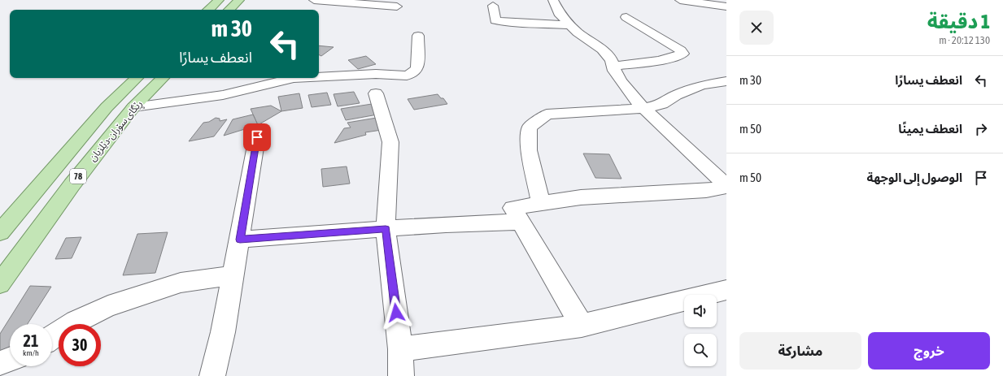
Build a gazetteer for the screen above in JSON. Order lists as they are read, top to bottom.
{
  "streets": {
    "main road": ["ڕێگای سۆران-دێلزیان", "78"]
  },
  "page": {
    "heading": ["1 دقيقة", "130 m · 20:12"],
    "turn": ["30 m", "انعطف يسارًا"],
    "list": [
      {
        "name": "انعطف يسارًا",
        "value": "30 m"
      },
      {
        "name": "انعطف يمينًا",
        "value": "50 m"
      },
      {
        "name": "الوصول إلى الوجهة",
        "value": "50 m"
      }
    ],
    "speed": "21 km/h",
    "limit": "30",
    "buttons": ["خروج", "مشاركة"]
  }
}
